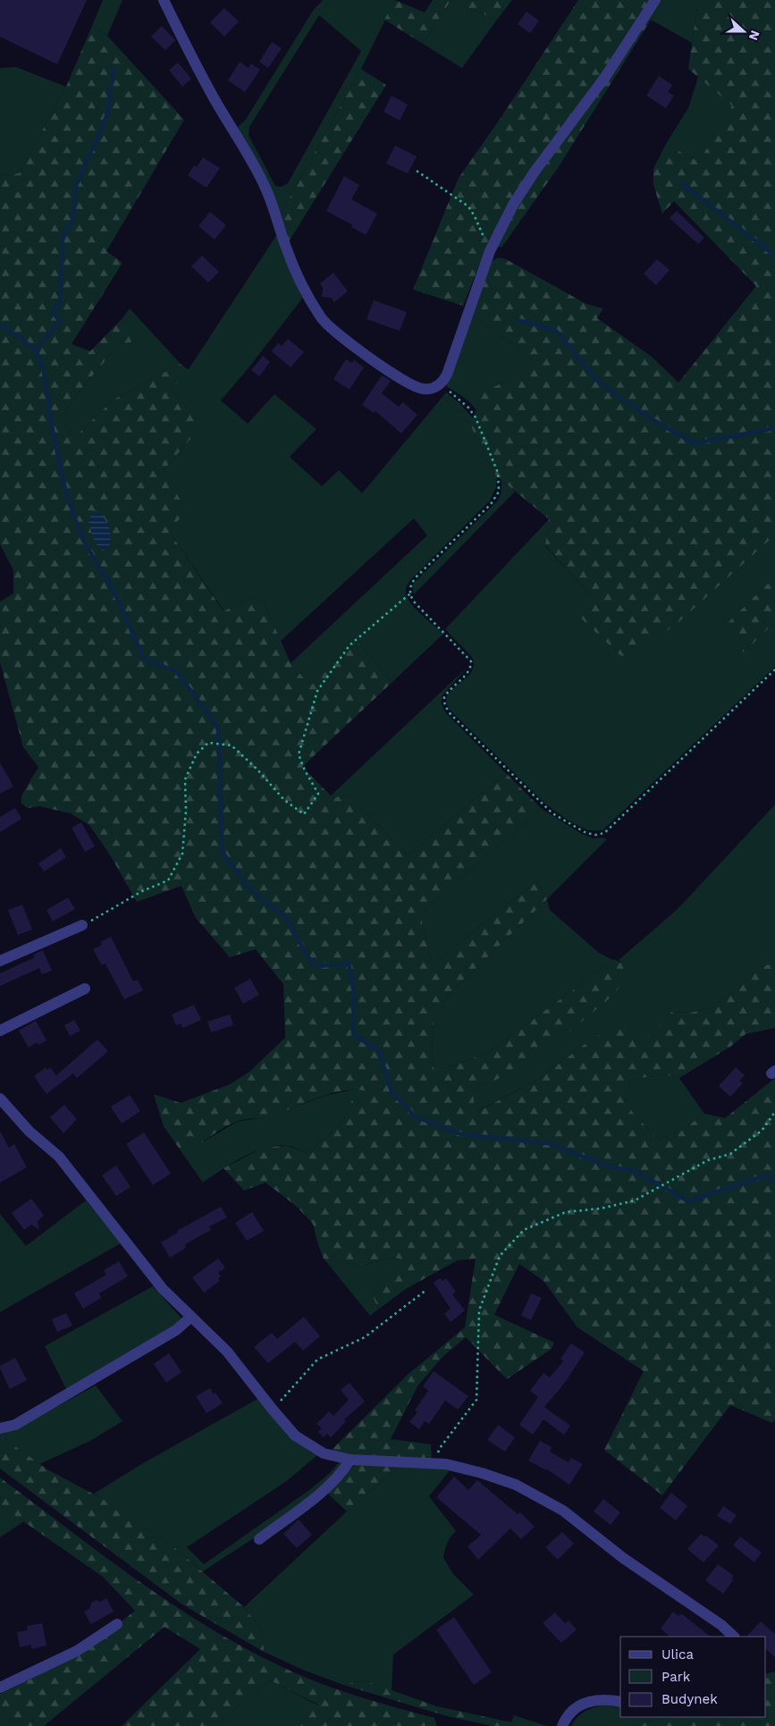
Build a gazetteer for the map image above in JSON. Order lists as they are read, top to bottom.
{
  "legend": ["Ulica", "Park", "Budynek"],
  "north": "right"
}
